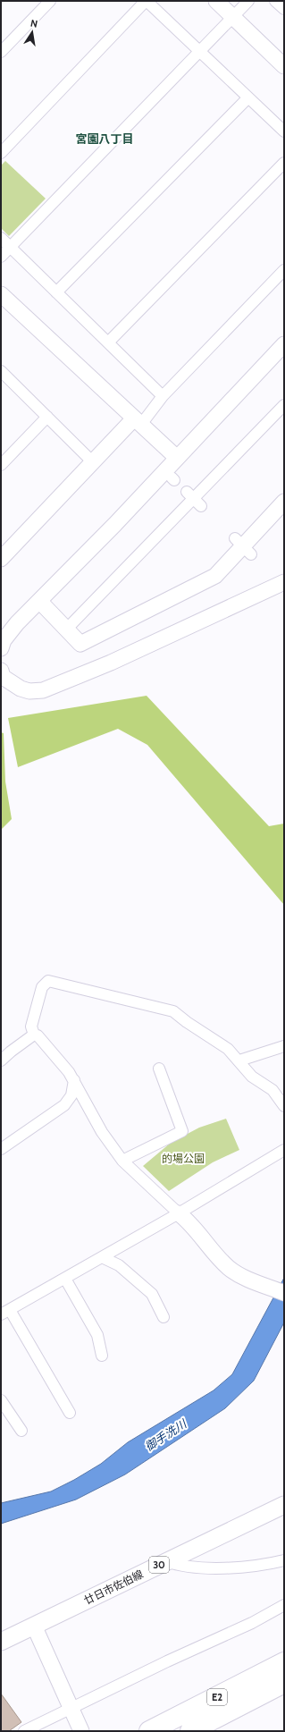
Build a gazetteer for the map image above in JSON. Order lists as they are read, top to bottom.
{
  "streets": {
    "highway": ["E2"],
    "main road": ["30", "廿日市佐伯線"]
  },
  "districts": ["宮園八丁目"],
  "water": ["御手洗川"],
  "parks": ["的場公園"],
  "north": "top"
}
